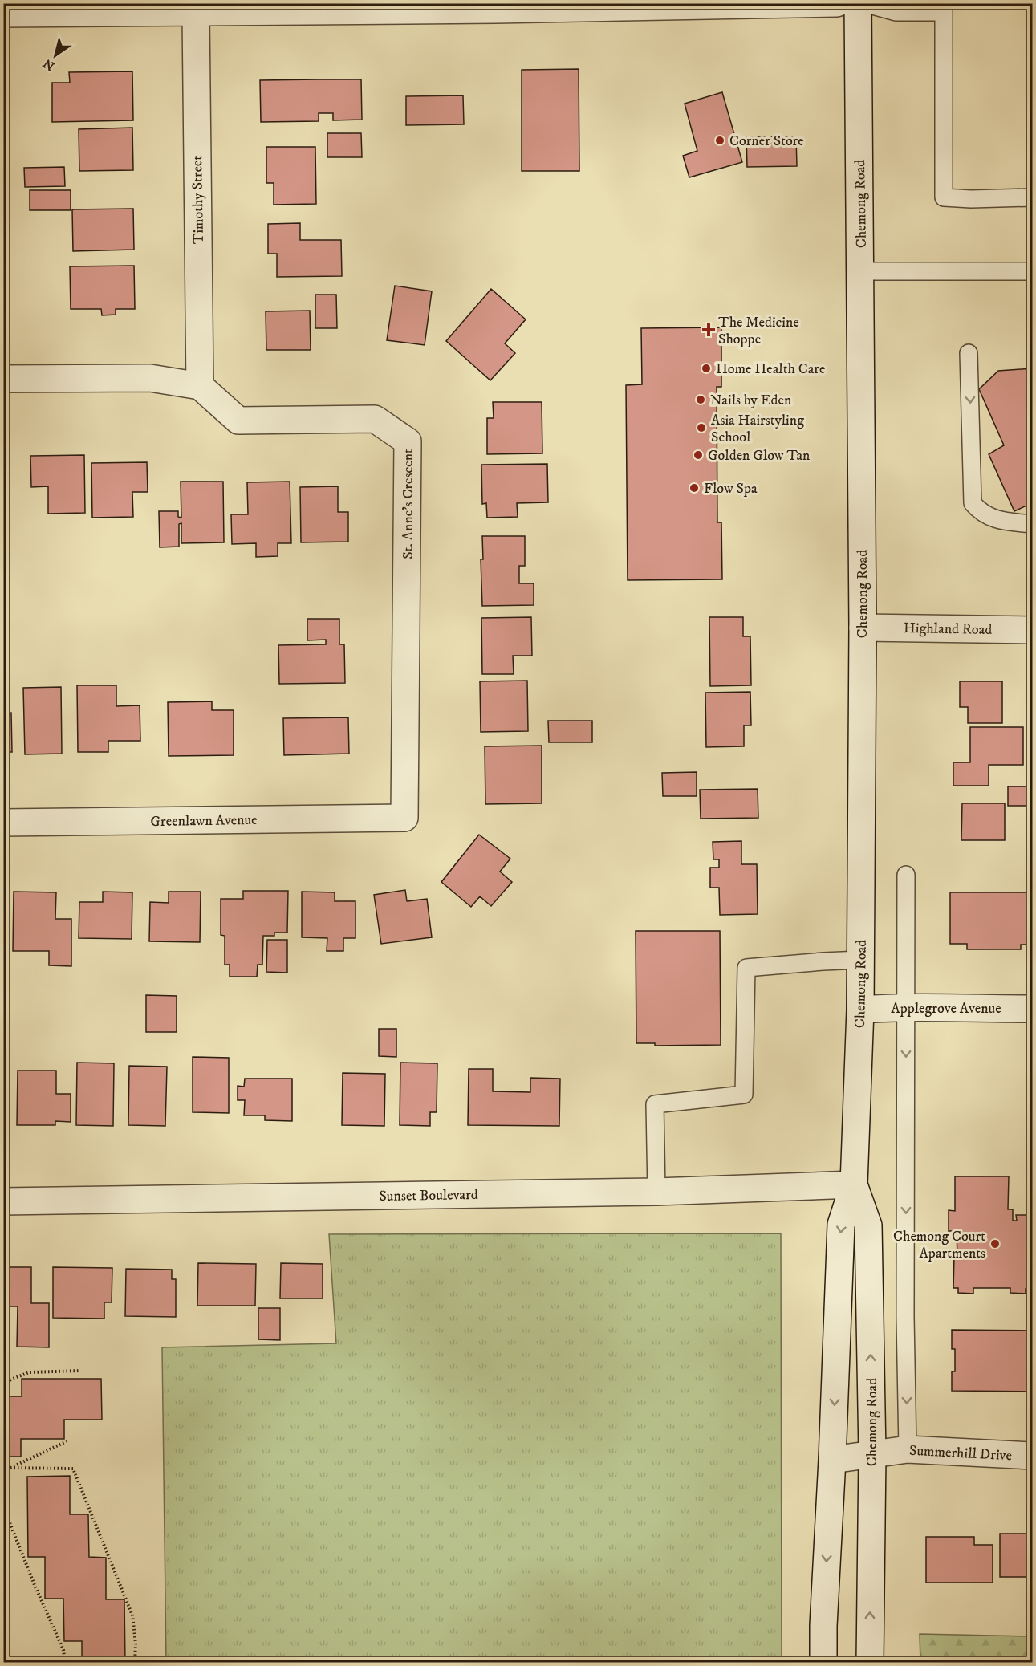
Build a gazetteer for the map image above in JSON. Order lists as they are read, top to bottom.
{
  "streets": {
    "street": [
      "Timothy Street",
      "Chemong Road",
      "St. Anne's Crescent",
      "Highland Road",
      "Greenlawn Avenue",
      "Applegrove Avenue",
      "Sunset Boulevard",
      "Summerhill Drive"
    ]
  },
  "crossings": [
    ["Timothy Street", "St. Anne's Crescent"],
    ["Chemong Road", "Highland Road"],
    ["Chemong Road", "Applegrove Avenue"],
    ["Chemong Road", "Sunset Boulevard"],
    ["Chemong Road", "Summerhill Drive"],
    ["St. Anne's Crescent", "Greenlawn Avenue"]
  ],
  "places": {
    "other": [
      "Corner Store",
      "Home Health Care",
      "Nails by Eden",
      "Asia Hairstyling School",
      "Golden Glow Tan",
      "Flow Spa",
      "Chemong Court Apartments"
    ],
    "health": ["The Medicine Shoppe"]
  },
  "north": "bottom left"
}
